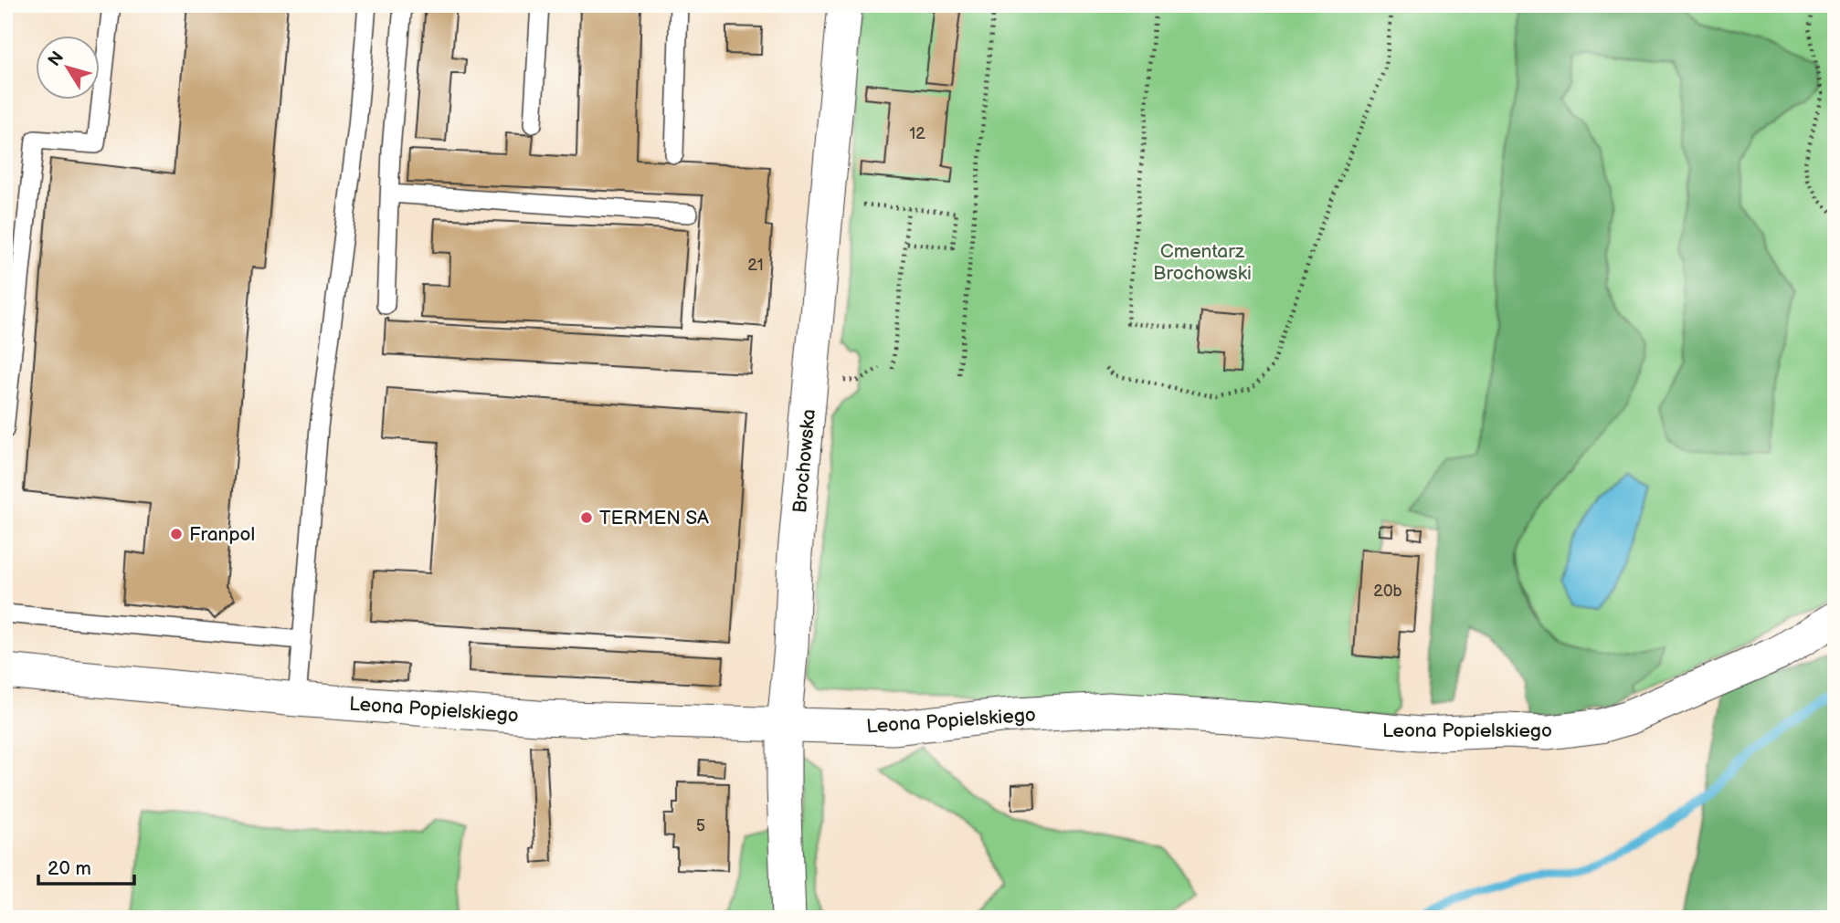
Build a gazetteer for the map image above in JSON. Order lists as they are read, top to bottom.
{
  "streets": {
    "street": ["Brochowska", "Leona Popielskiego"]
  },
  "crossings": [
    ["Brochowska", "Leona Popielskiego"]
  ],
  "parks": ["Cmentarz Brochowski"],
  "places": ["TERMEN SA", "Franpol"],
  "house_numbers": [
    "12",
    "21",
    "20b",
    "5"
  ],
  "scale_bar": "20 m",
  "north": "top left"
}
